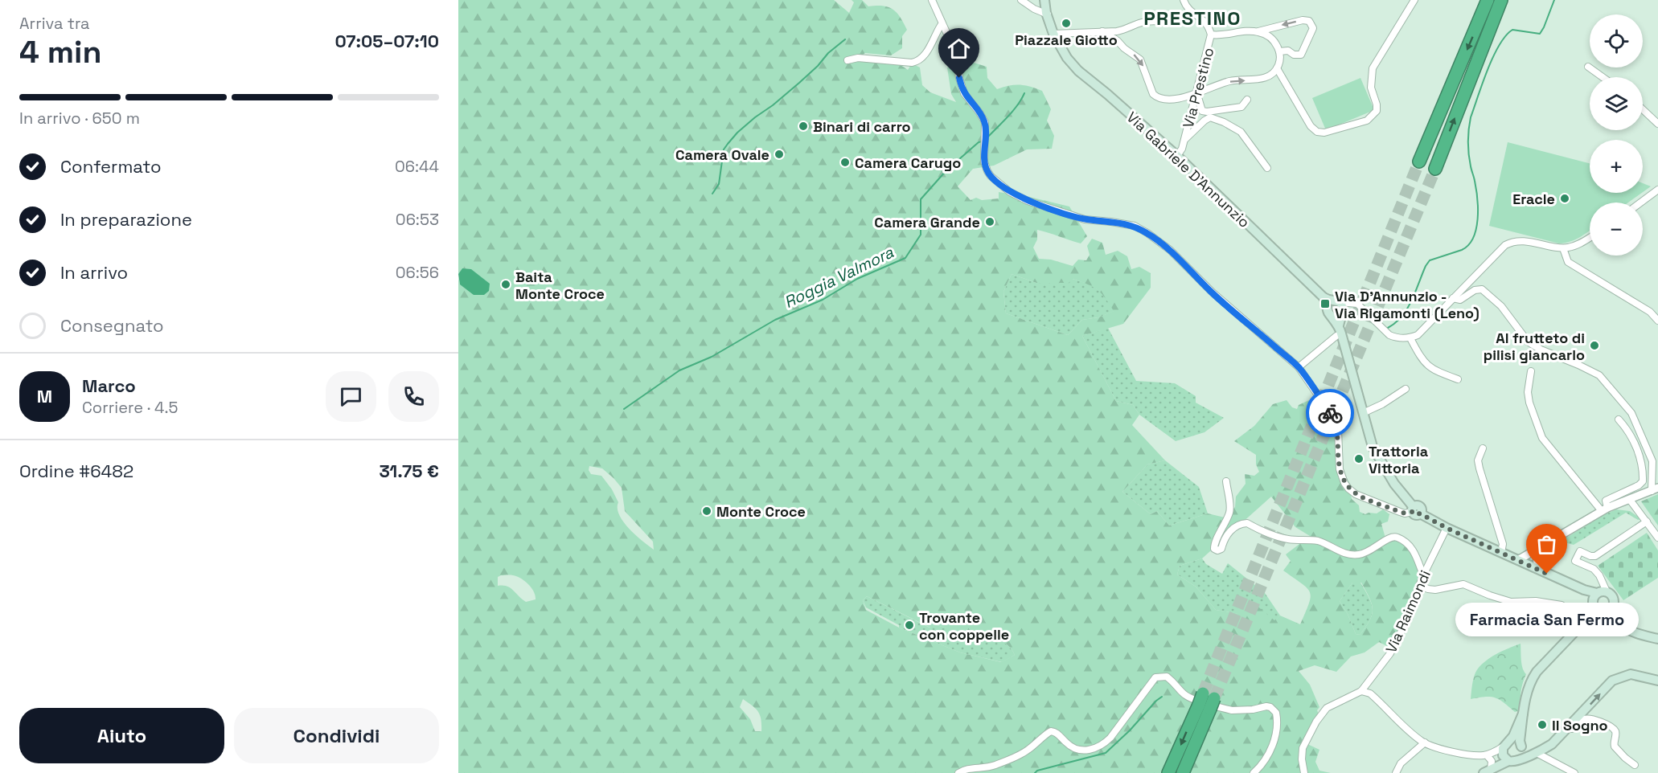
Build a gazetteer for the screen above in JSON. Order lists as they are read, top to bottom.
{
  "streets": {
    "main road": ["Via Gabriele D'Annunzio"],
    "street": ["Via Prestino", "Via Raimondi"]
  },
  "crossings": [
    ["Via Prestino", "Via Gabriele D'Annunzio"]
  ],
  "districts": ["PRESTINO"],
  "water": ["Roggia Valmora"],
  "places": {
    "other": [
      "Piazzale Giotto",
      "Binari di carro",
      "Camera Ovale",
      "Camera Carugo",
      "Eracle",
      "Camera Grande",
      "Baita Monte Croce",
      "Al frutteto di pilisi giancarlo",
      "Trattoria Vittoria",
      "Monte Croce",
      "Farmacia San Fermo",
      "Trovante con coppelle",
      "Il Sogno"
    ],
    "transit": ["Via D'Annunzio - Via Rigamonti (Leno)"]
  },
  "page": {
    "heading": ["4 min", "Arriva tra", "07:05–07:10"],
    "panel": [
      "Marco",
      "Corriere · 4.5",
      "Ordine #6482",
      "31.75 €"
    ],
    "map_buttons": ["+", "−"],
    "bar": "In arrivo · 650 m",
    "list": [
      ["Confermato", "06:44"],
      ["In preparazione", "06:53"],
      ["In arrivo", "06:56"],
      "Consegnato"
    ],
    "round": "M",
    "bubble": "Farmacia San Fermo",
    "buttons": ["Aiuto", "Condividi"]
  }
}
